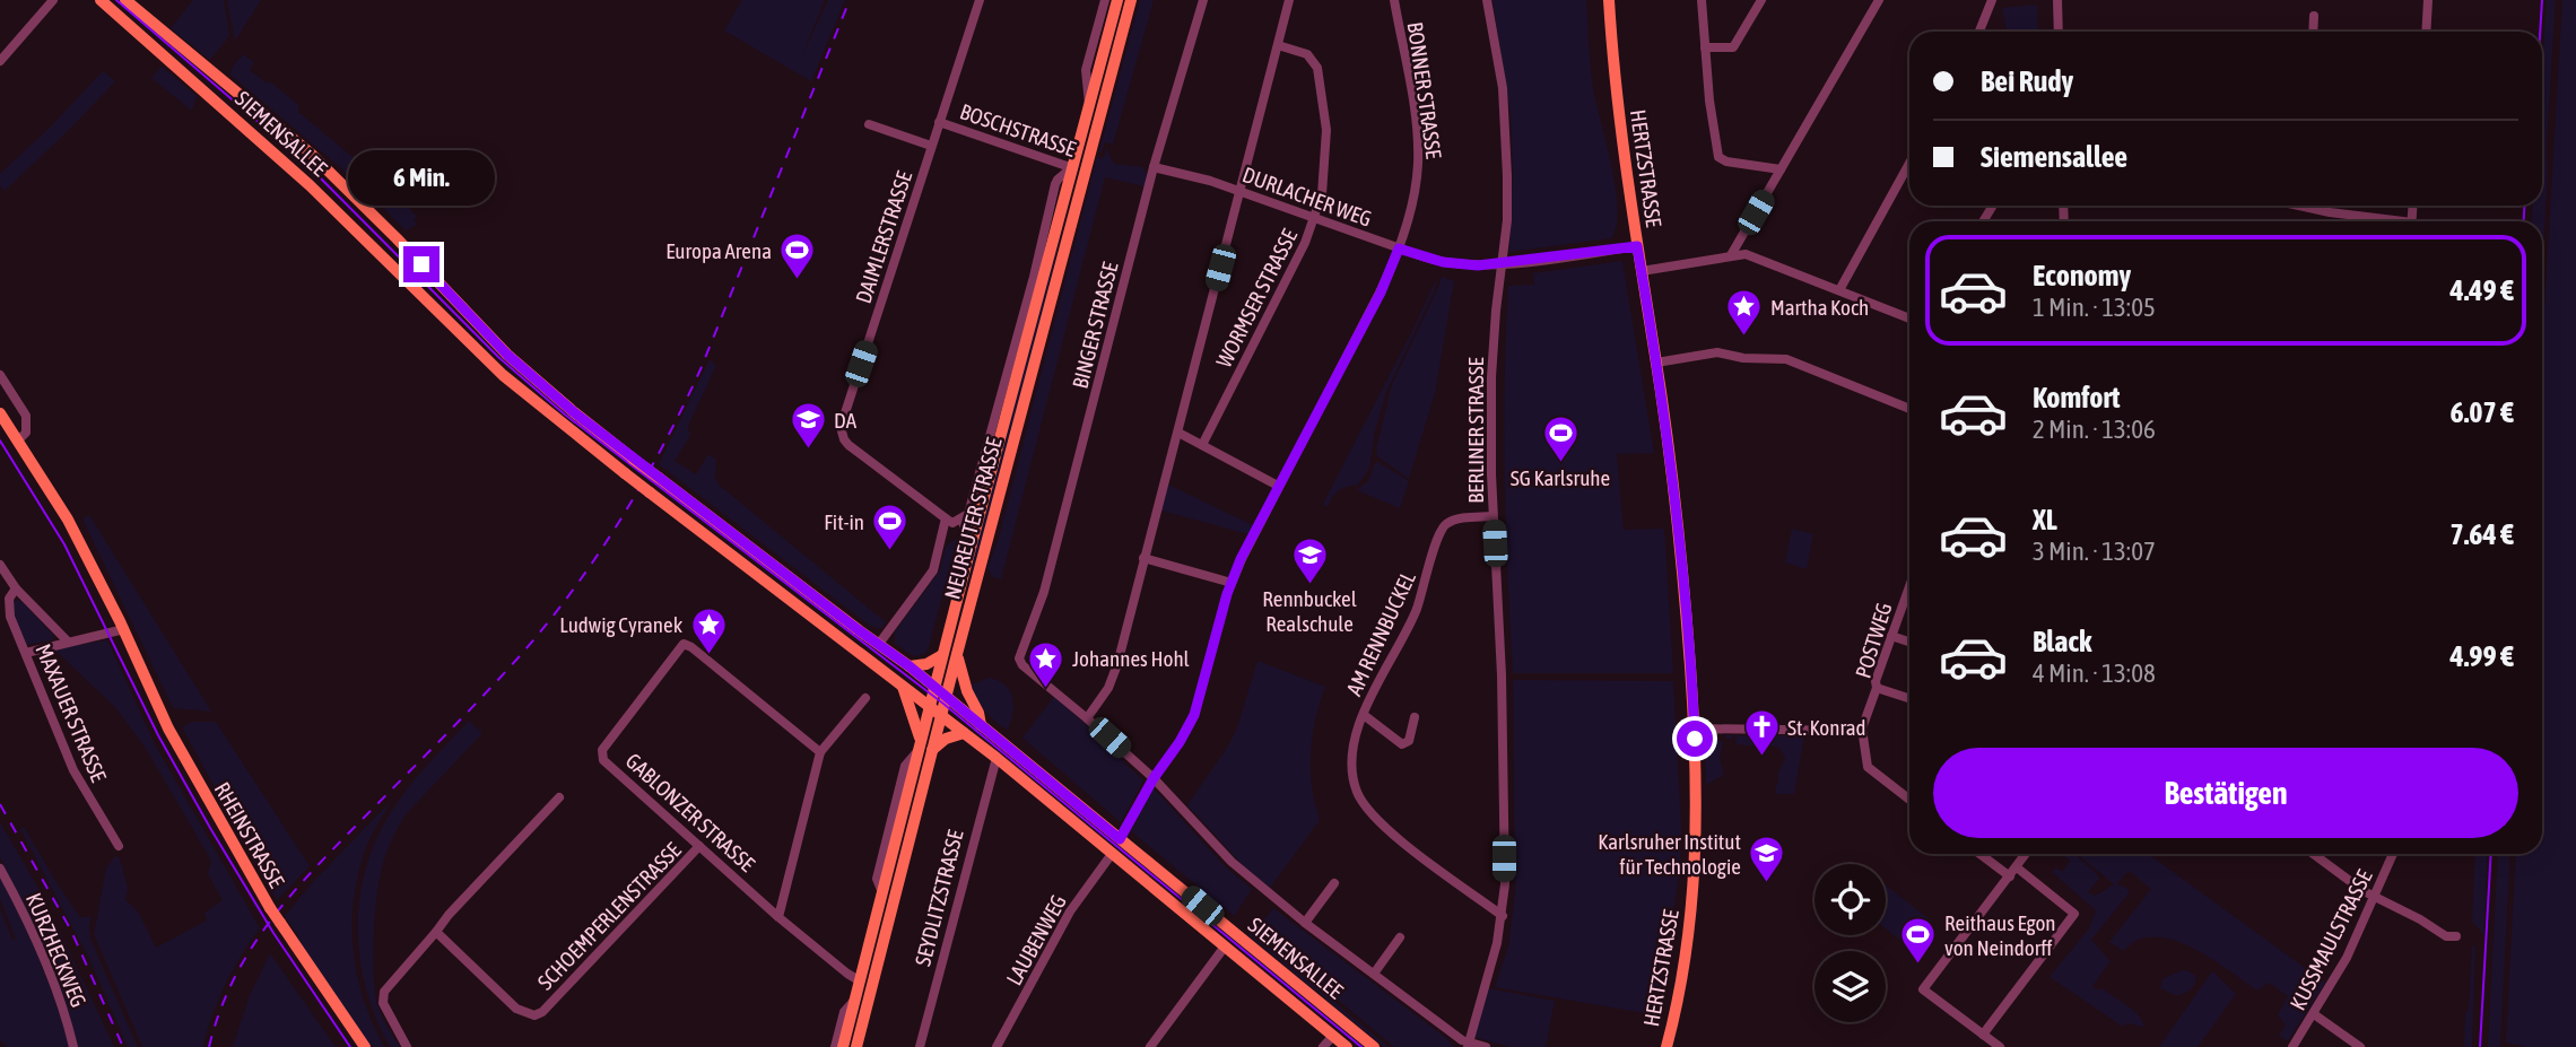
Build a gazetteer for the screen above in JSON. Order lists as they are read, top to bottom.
{
  "streets": {
    "main road": [
      "SIEMENSALLEE",
      "HERTZSTRASSE",
      "NEUREUTER STRASSE",
      "GABLONZER STRASSE",
      "RHEINSTRASSE"
    ],
    "street": [
      "BONNER STRASSE",
      "BOSCHSTRASSE",
      "DURLACHER WEG",
      "DAIMLERSTRASSE",
      "WORMSER STRASSE",
      "BINGER STRASSE",
      "BERLINER STRASSE",
      "AM RENNBUCKEL",
      "POSTWEG",
      "MAXAUER STRASSE",
      "SEYDLITZSTRASSE",
      "SCHOEMPERLENSTRASSE",
      "LAUBENWEG",
      "KUSSMAULSTRASSE",
      "KURZHECKWEG"
    ]
  },
  "crossings": [
    ["BONNER STRASSE", "SIEMENSALLEE"],
    ["BONNER STRASSE", "DURLACHER WEG"],
    ["BOSCHSTRASSE", "DAIMLERSTRASSE"],
    ["BOSCHSTRASSE", "NEUREUTER STRASSE"],
    ["SIEMENSALLEE", "NEUREUTER STRASSE"],
    ["SIEMENSALLEE", "SEYDLITZSTRASSE"],
    ["SIEMENSALLEE", "LAUBENWEG"],
    ["HERTZSTRASSE", "DURLACHER WEG"],
    ["DURLACHER WEG", "WORMSER STRASSE"],
    ["DURLACHER WEG", "BINGER STRASSE"],
    ["DURLACHER WEG", "BERLINER STRASSE"],
    ["DAIMLERSTRASSE", "NEUREUTER STRASSE"],
    ["BERLINER STRASSE", "AM RENNBUCKEL"],
    ["NEUREUTER STRASSE", "GABLONZER STRASSE"],
    ["GABLONZER STRASSE", "SCHOEMPERLENSTRASSE"]
  ],
  "places": {
    "sports": [
      "Europa Arena",
      "SG Karlsruhe",
      "Fit-in",
      "Reithaus Egon von Neindorff"
    ],
    "place": ["Martha Koch", "Ludwig Cyranek", "Johannes Hohl"],
    "school or university": ["DA", "Rennbuckel Realschule", "Karlsruher Institut für Technologie"],
    "church": ["St. Konrad"]
  },
  "page": {
    "banner": ["Bei Rudy", "Siemensallee"],
    "bubble": "6 Min.",
    "list": [
      {
        "name": "Economy",
        "note": "1 Min. · 13:05",
        "value": "4.49 €"
      },
      {
        "name": "Komfort",
        "note": "2 Min. · 13:06",
        "value": "6.07 €"
      },
      {
        "name": "XL",
        "note": "3 Min. · 13:07",
        "value": "7.64 €"
      },
      {
        "name": "Black",
        "note": "4 Min. · 13:08",
        "value": "4.99 €"
      }
    ],
    "buttons": "Bestätigen"
  }
}
